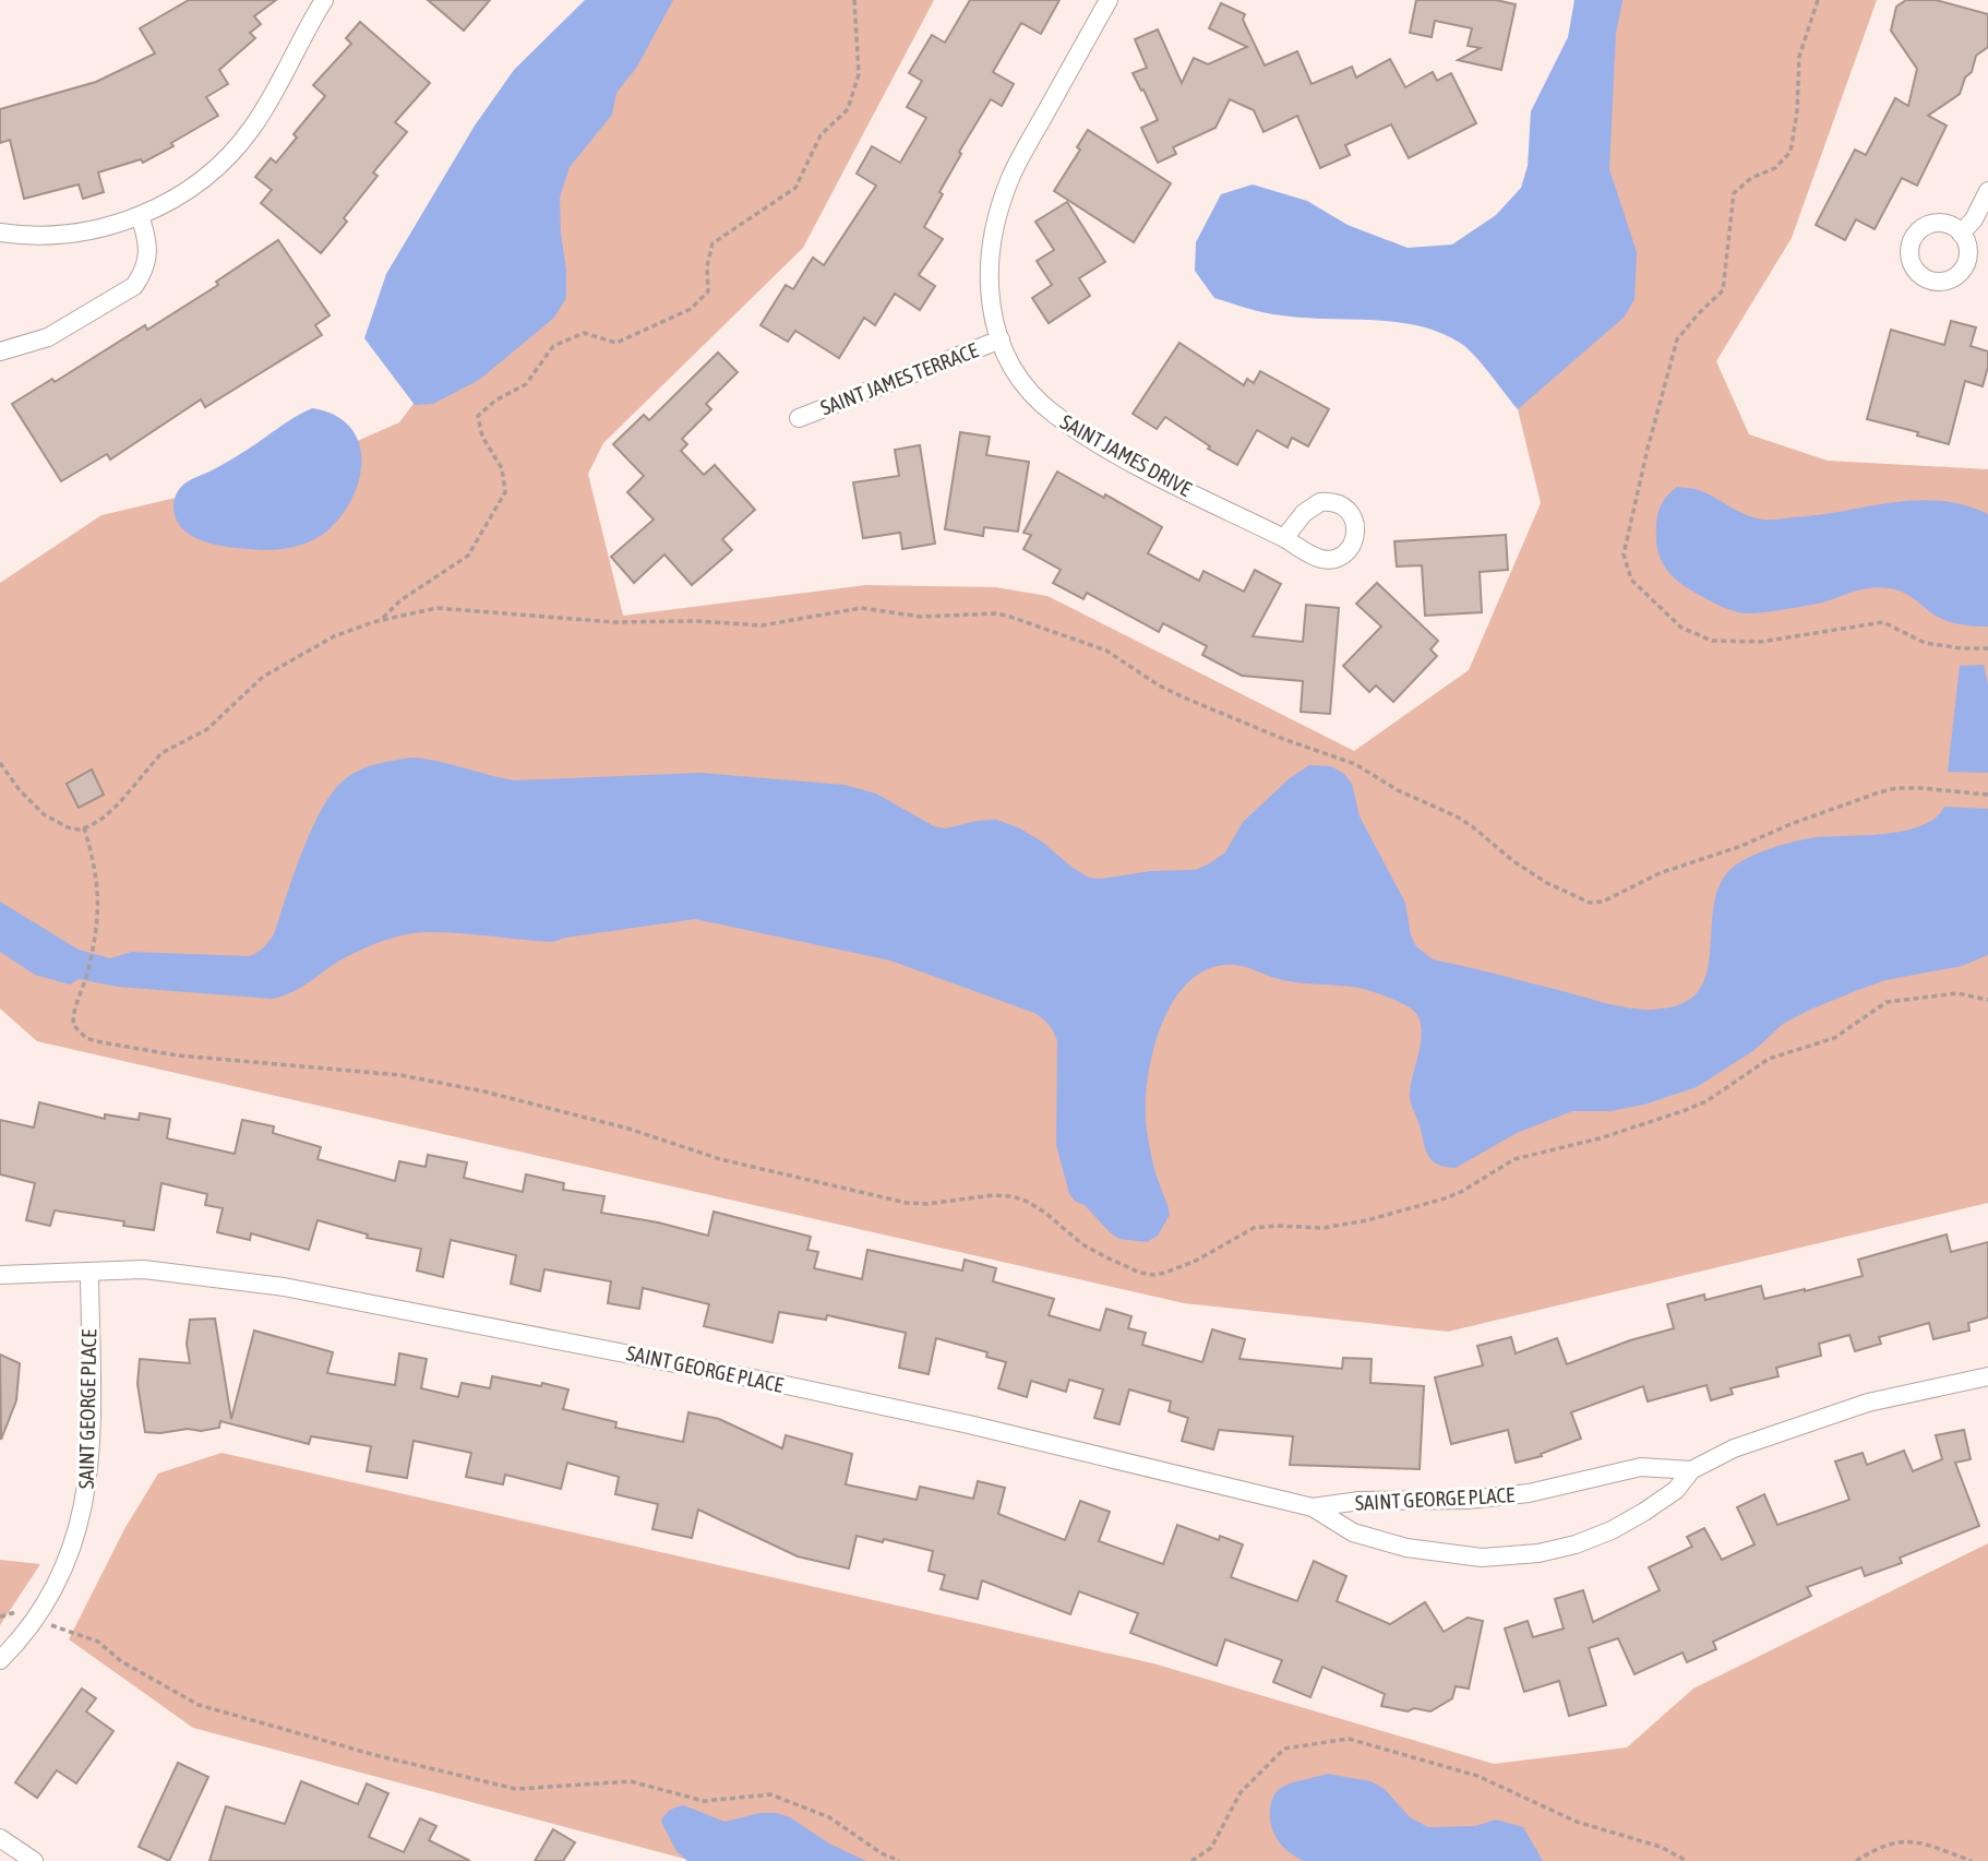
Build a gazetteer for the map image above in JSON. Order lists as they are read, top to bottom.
{
  "streets": {
    "street": ["SAINT JAMES TERRACE", "SAINT JAMES DRIVE", "SAINT GEORGE PLACE"]
  },
  "crossings": [
    ["SAINT JAMES TERRACE", "SAINT JAMES DRIVE"]
  ]
}
